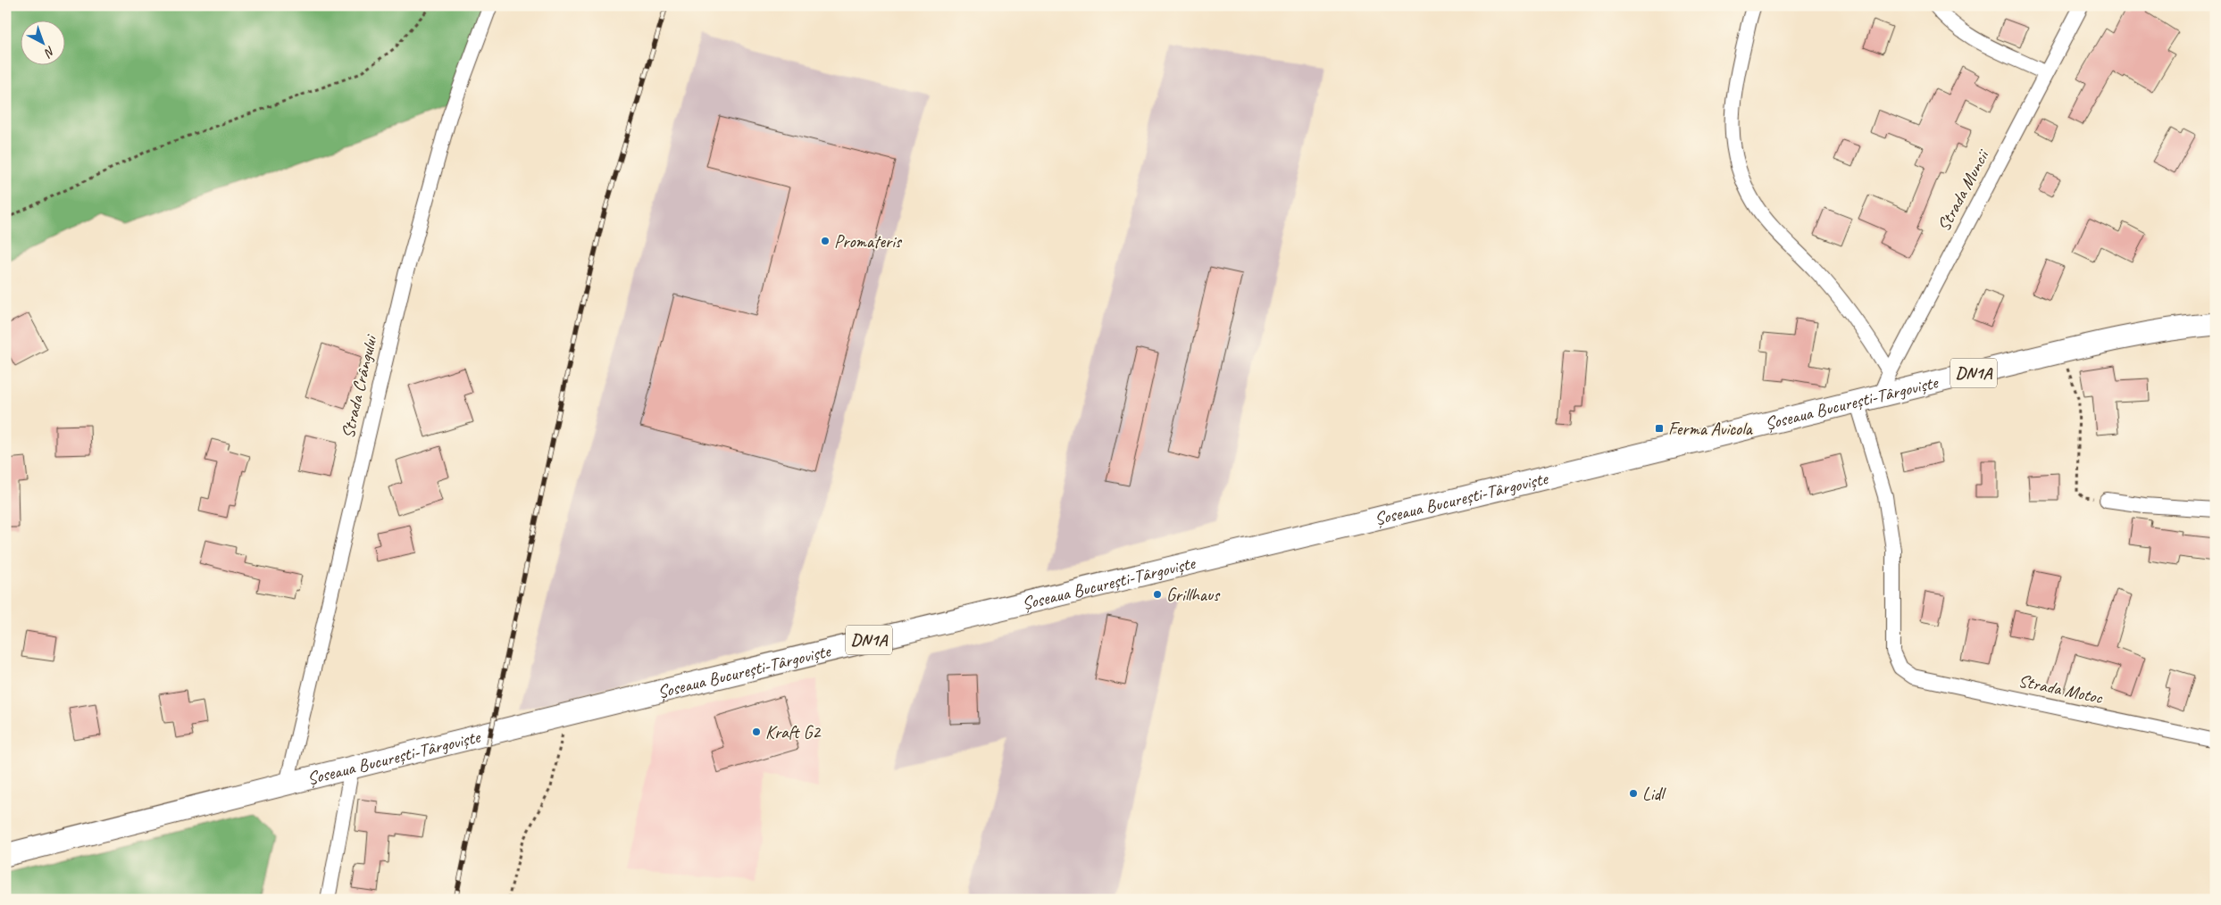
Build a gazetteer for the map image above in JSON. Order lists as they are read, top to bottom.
{
  "streets": {
    "main road": ["DN1A", "Șoseaua București-Târgoviște"],
    "street": ["Strada Muncii", "Strada Crângului", "Strada Motoc"]
  },
  "crossings": [
    ["Strada Muncii", "Șoseaua București-Târgoviște"],
    ["Strada Crângului", "Șoseaua București-Târgoviște"],
    ["Șoseaua București-Târgoviște", "Strada Motoc"]
  ],
  "places": {
    "other": [
      "Promateris",
      "Grillhaus",
      "Kraft G2",
      "Lidl"
    ],
    "transit": ["Ferma Avicola"]
  },
  "north": "bottom right"
}
